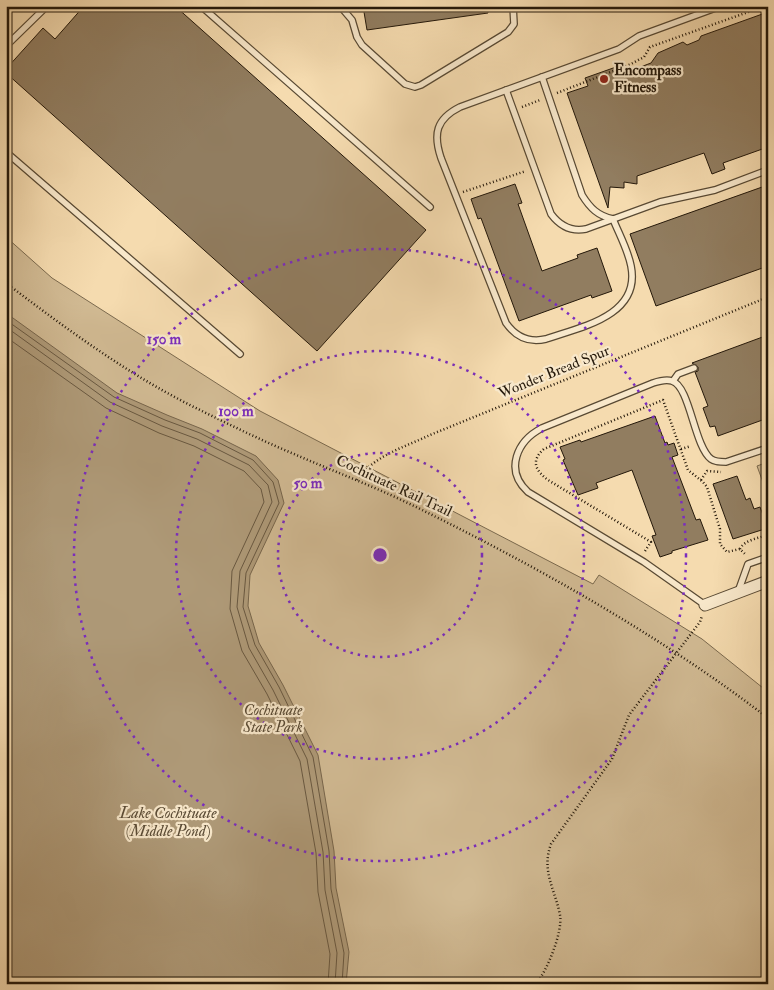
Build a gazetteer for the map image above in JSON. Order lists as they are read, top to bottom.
{
  "streets": {
    "path": ["Wonder Bread Spur", "Cochituate Rail Trail"]
  },
  "crossings": [
    ["Wonder Bread Spur", "Cochituate Rail Trail"]
  ],
  "water": ["Lake Cochituate (Middle Pond)"],
  "parks": ["Cochituate State Park"],
  "places": ["Encompass Fitness"],
  "rings": ["150 m", "100 m", "50 m"]
}
